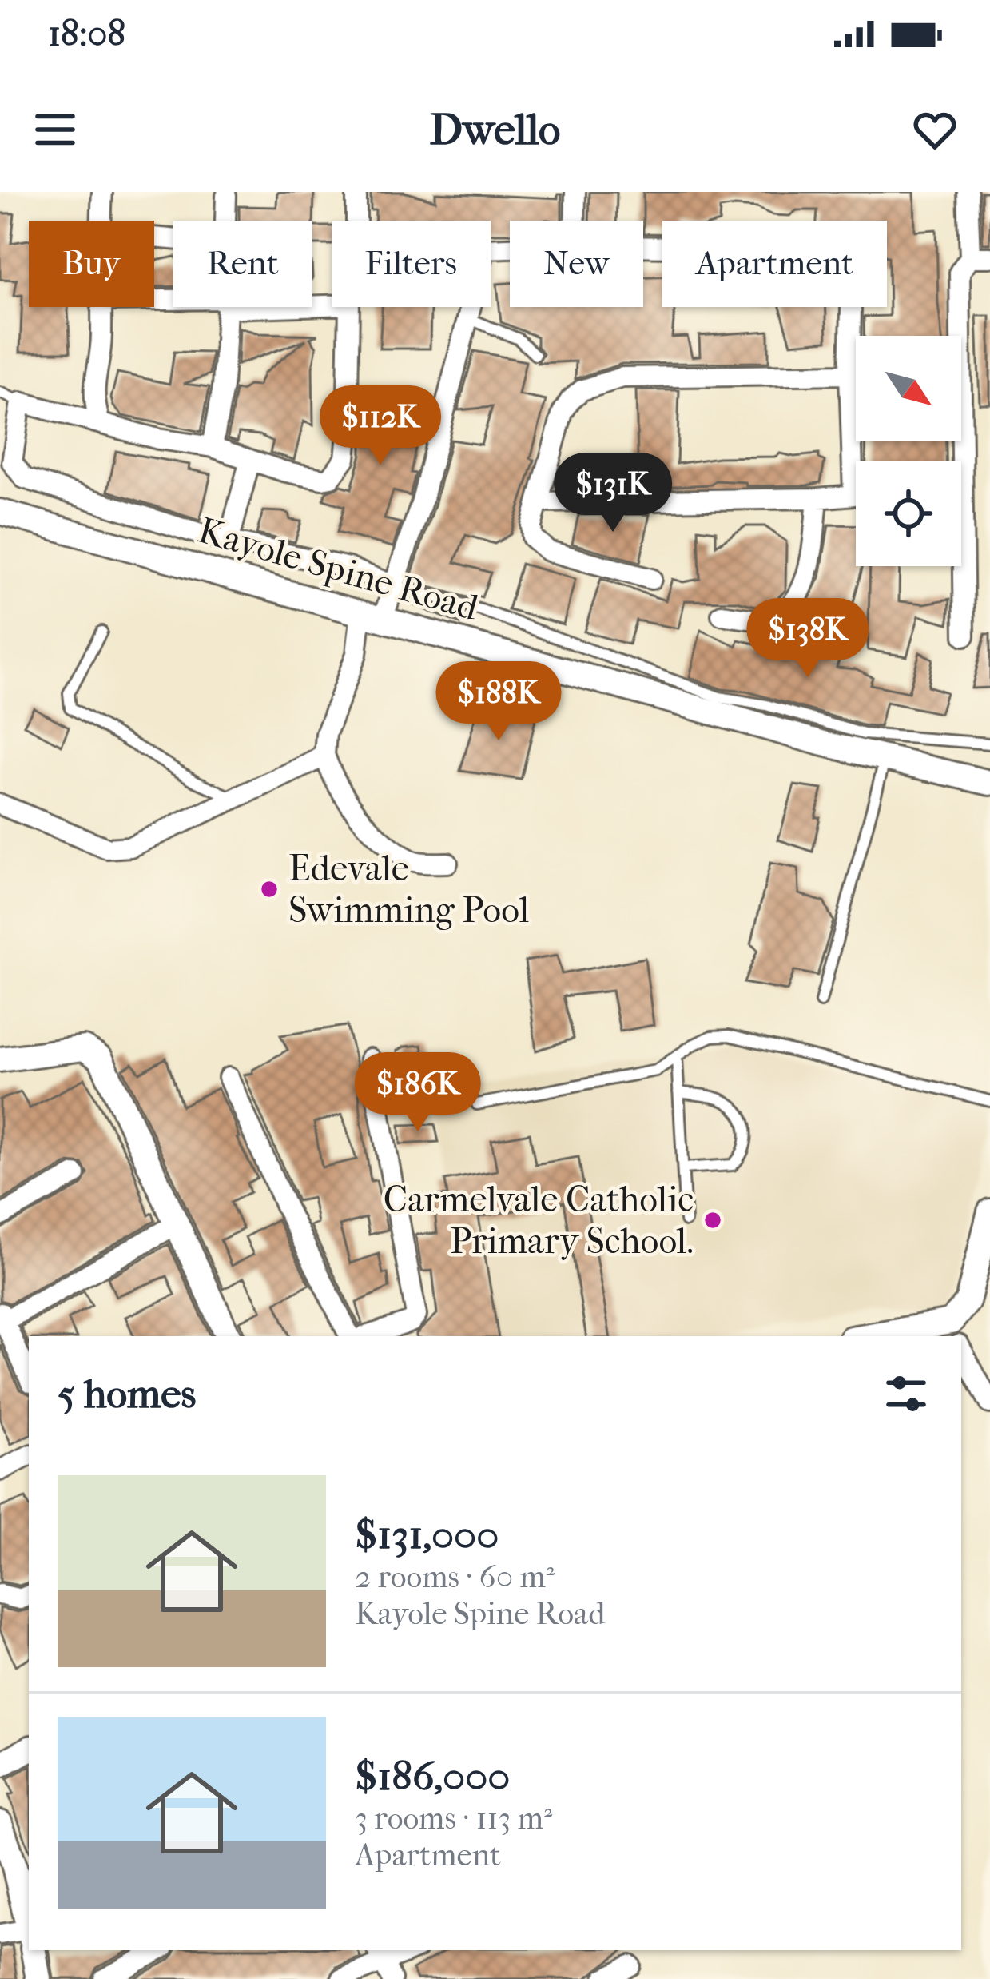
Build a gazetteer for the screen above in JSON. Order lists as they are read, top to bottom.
{
  "streets": {
    "street": ["Kayole Spine Road"]
  },
  "places": ["Edevale Swimming Pool", "Carmelvale Catholic Primary School."],
  "north": "bottom right",
  "page": {
    "status": "18:08",
    "header": "Dwello",
    "chip": [
      "Buy",
      "Rent",
      "Filters",
      "New",
      "Apartment"
    ],
    "price": [
      "$112K",
      "$131K",
      "$138K",
      "$188K",
      "$186K"
    ],
    "heading": "5 homes",
    "list": [
      {
        "name": "$131,000",
        "note": "2 rooms · 60 m² · Kayole Spine Road"
      },
      {
        "name": "$186,000",
        "note": "3 rooms · 113 m² · Apartment"
      }
    ]
  }
}
